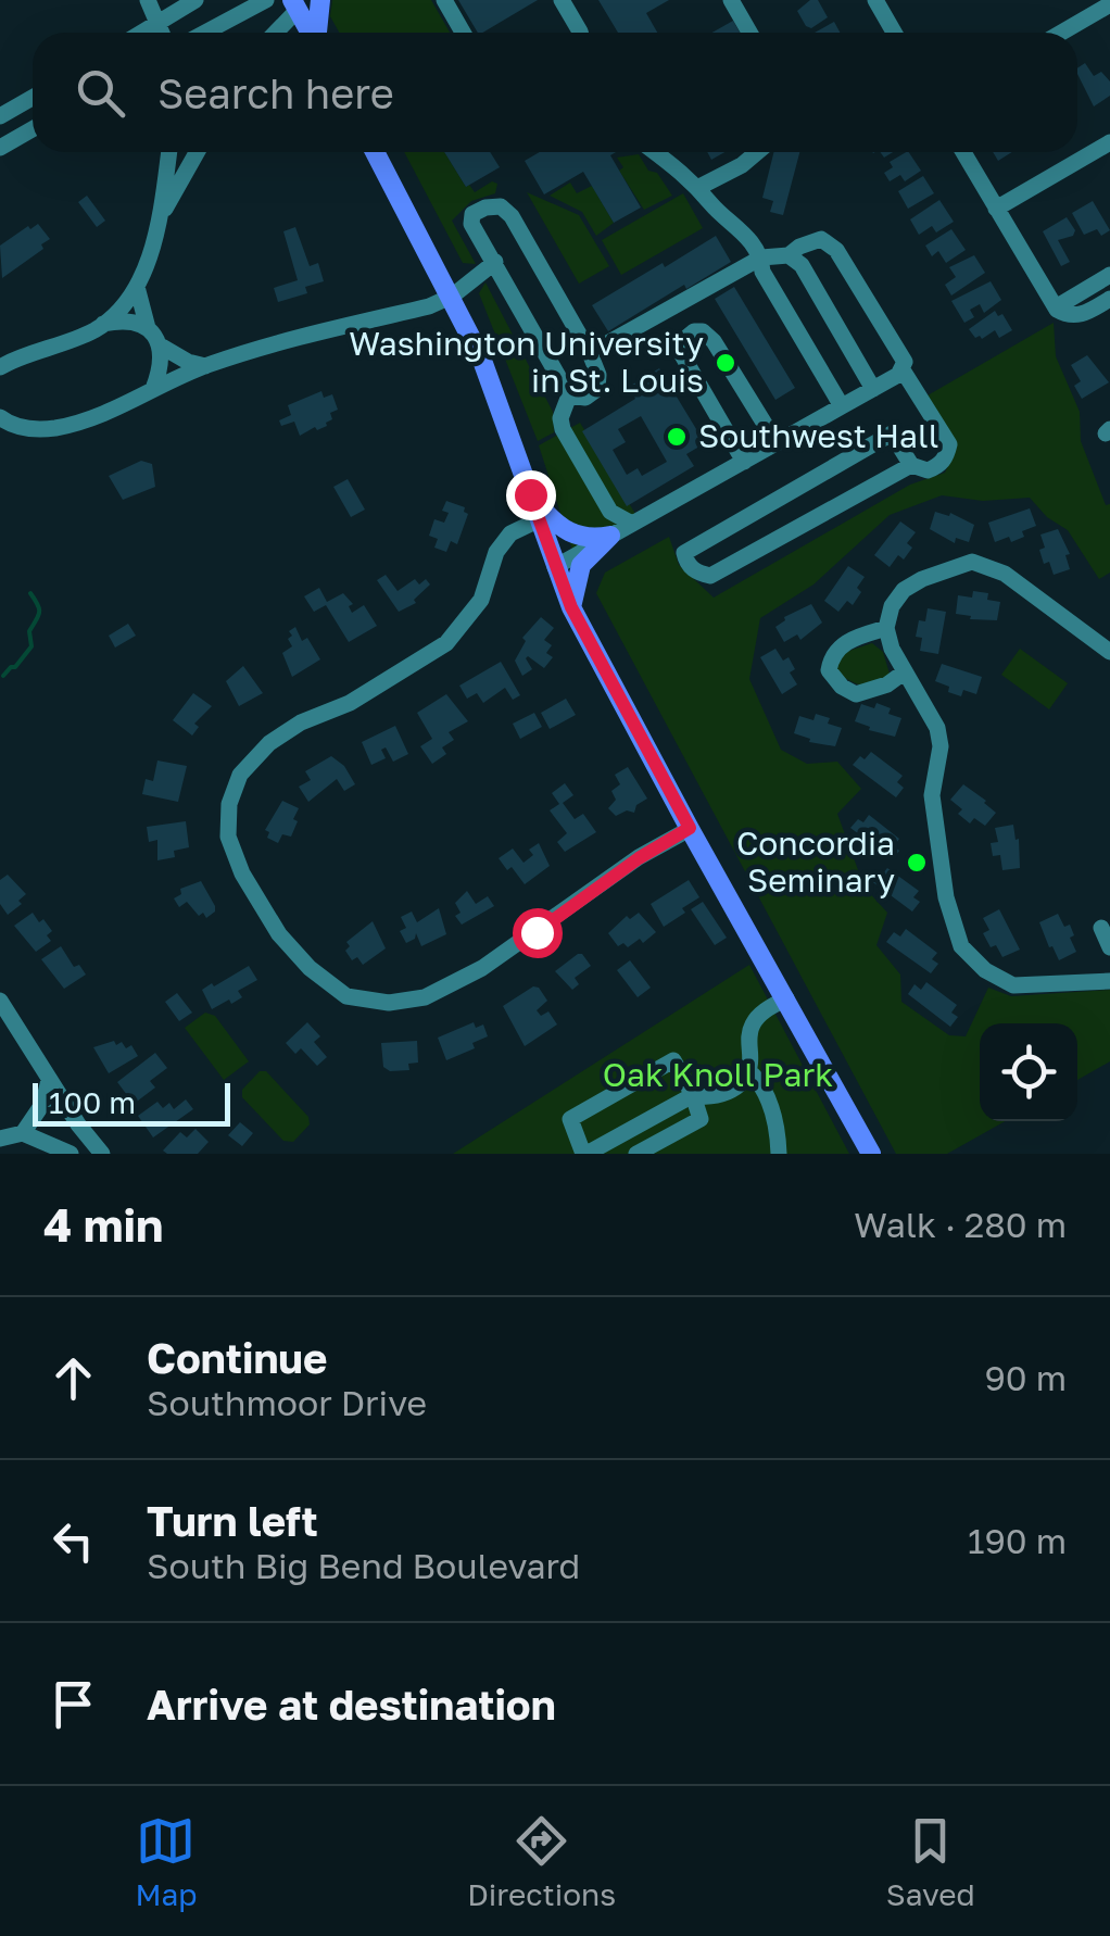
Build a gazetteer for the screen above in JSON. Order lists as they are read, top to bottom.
{
  "parks": ["Oak Knoll Park"],
  "places": ["Washington University in St. Louis", "Southwest Hall", "Concordia Seminary"],
  "scale_bar": "100 m",
  "page": {
    "search": "Search here",
    "scale": "100 m",
    "heading": ["4 min", "Walk · 280 m"],
    "list": [
      ["Continue", "Southmoor Drive", "90 m"],
      ["Turn left", "South Big Bend Boulevard", "190 m"],
      "Arrive at destination"
    ],
    "nav": ["Map", "Directions", "Saved"]
  }
}
